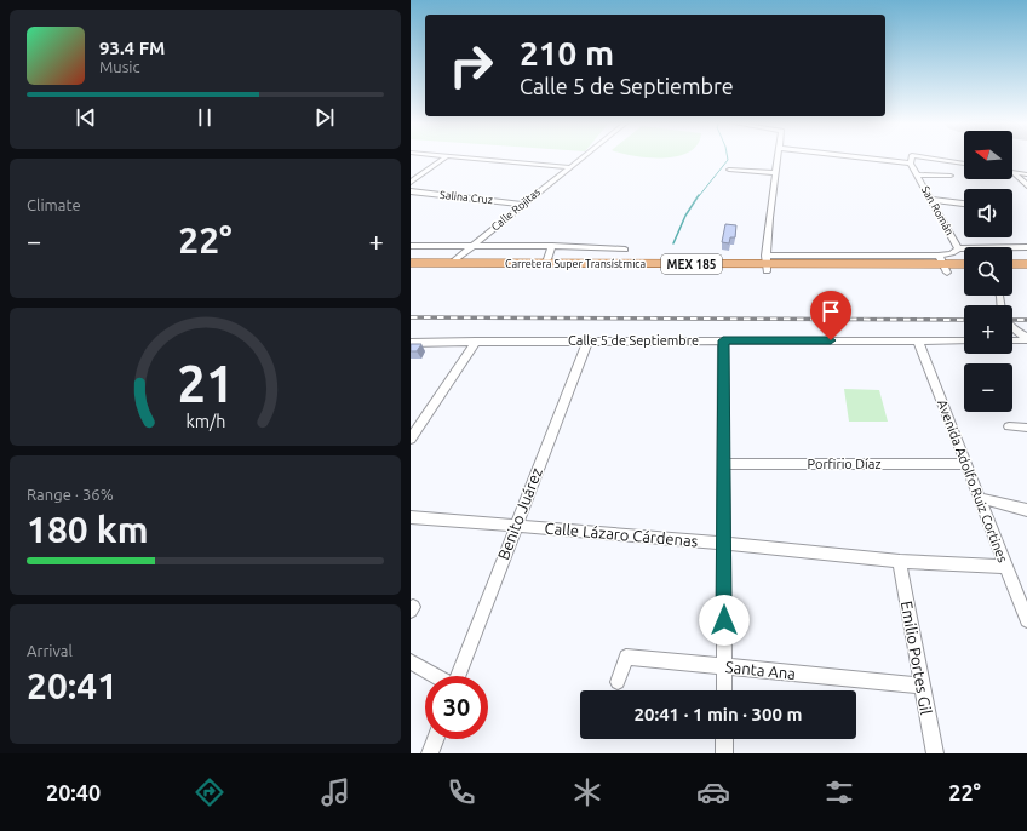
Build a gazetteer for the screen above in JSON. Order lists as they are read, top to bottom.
{
  "streets": {
    "main road": ["Carretera Super Transístmica", "MEX 185"],
    "street": [
      "Salina Cruz",
      "Calle Rojitas",
      "San Román",
      "Calle 5 de Septiembre",
      "Porfirio Díaz",
      "Avenida Adolfo Ruiz Cortines",
      "Benito Juárez",
      "Calle Lázaro Cárdenas",
      "Emilio Portes Gil",
      "Santa Ana"
    ]
  },
  "crossings": [
    ["Salina Cruz", "Calle Rojitas"],
    ["Calle Rojitas", "Carretera Super Transístmica"],
    ["San Román", "Carretera Super Transístmica"],
    ["Calle 5 de Septiembre", "Avenida Adolfo Ruiz Cortines"],
    ["Calle 5 de Septiembre", "Benito Juárez"],
    ["Porfirio Díaz", "Avenida Adolfo Ruiz Cortines"],
    ["Avenida Adolfo Ruiz Cortines", "Calle Lázaro Cárdenas"],
    ["Benito Juárez", "Calle Lázaro Cárdenas"],
    ["Calle Lázaro Cárdenas", "Emilio Portes Gil"],
    ["Emilio Portes Gil", "Santa Ana"]
  ],
  "north": "left",
  "page": {
    "turn": ["210 m", "Calle 5 de Septiembre"],
    "song": ["93.4 FM", "Music"],
    "map_buttons": ["+", "−"],
    "tile": [
      "Climate",
      ["Range · 36%", "180 km"],
      ["Arrival", "20:41"]
    ],
    "heat": ["−", "22°", "+"],
    "limit": "30",
    "trip": "20:41 · 1 min · 300 m",
    "tabs": ["20:40", "22°"],
    "gauge": ["21", "km/h"]
  }
}
